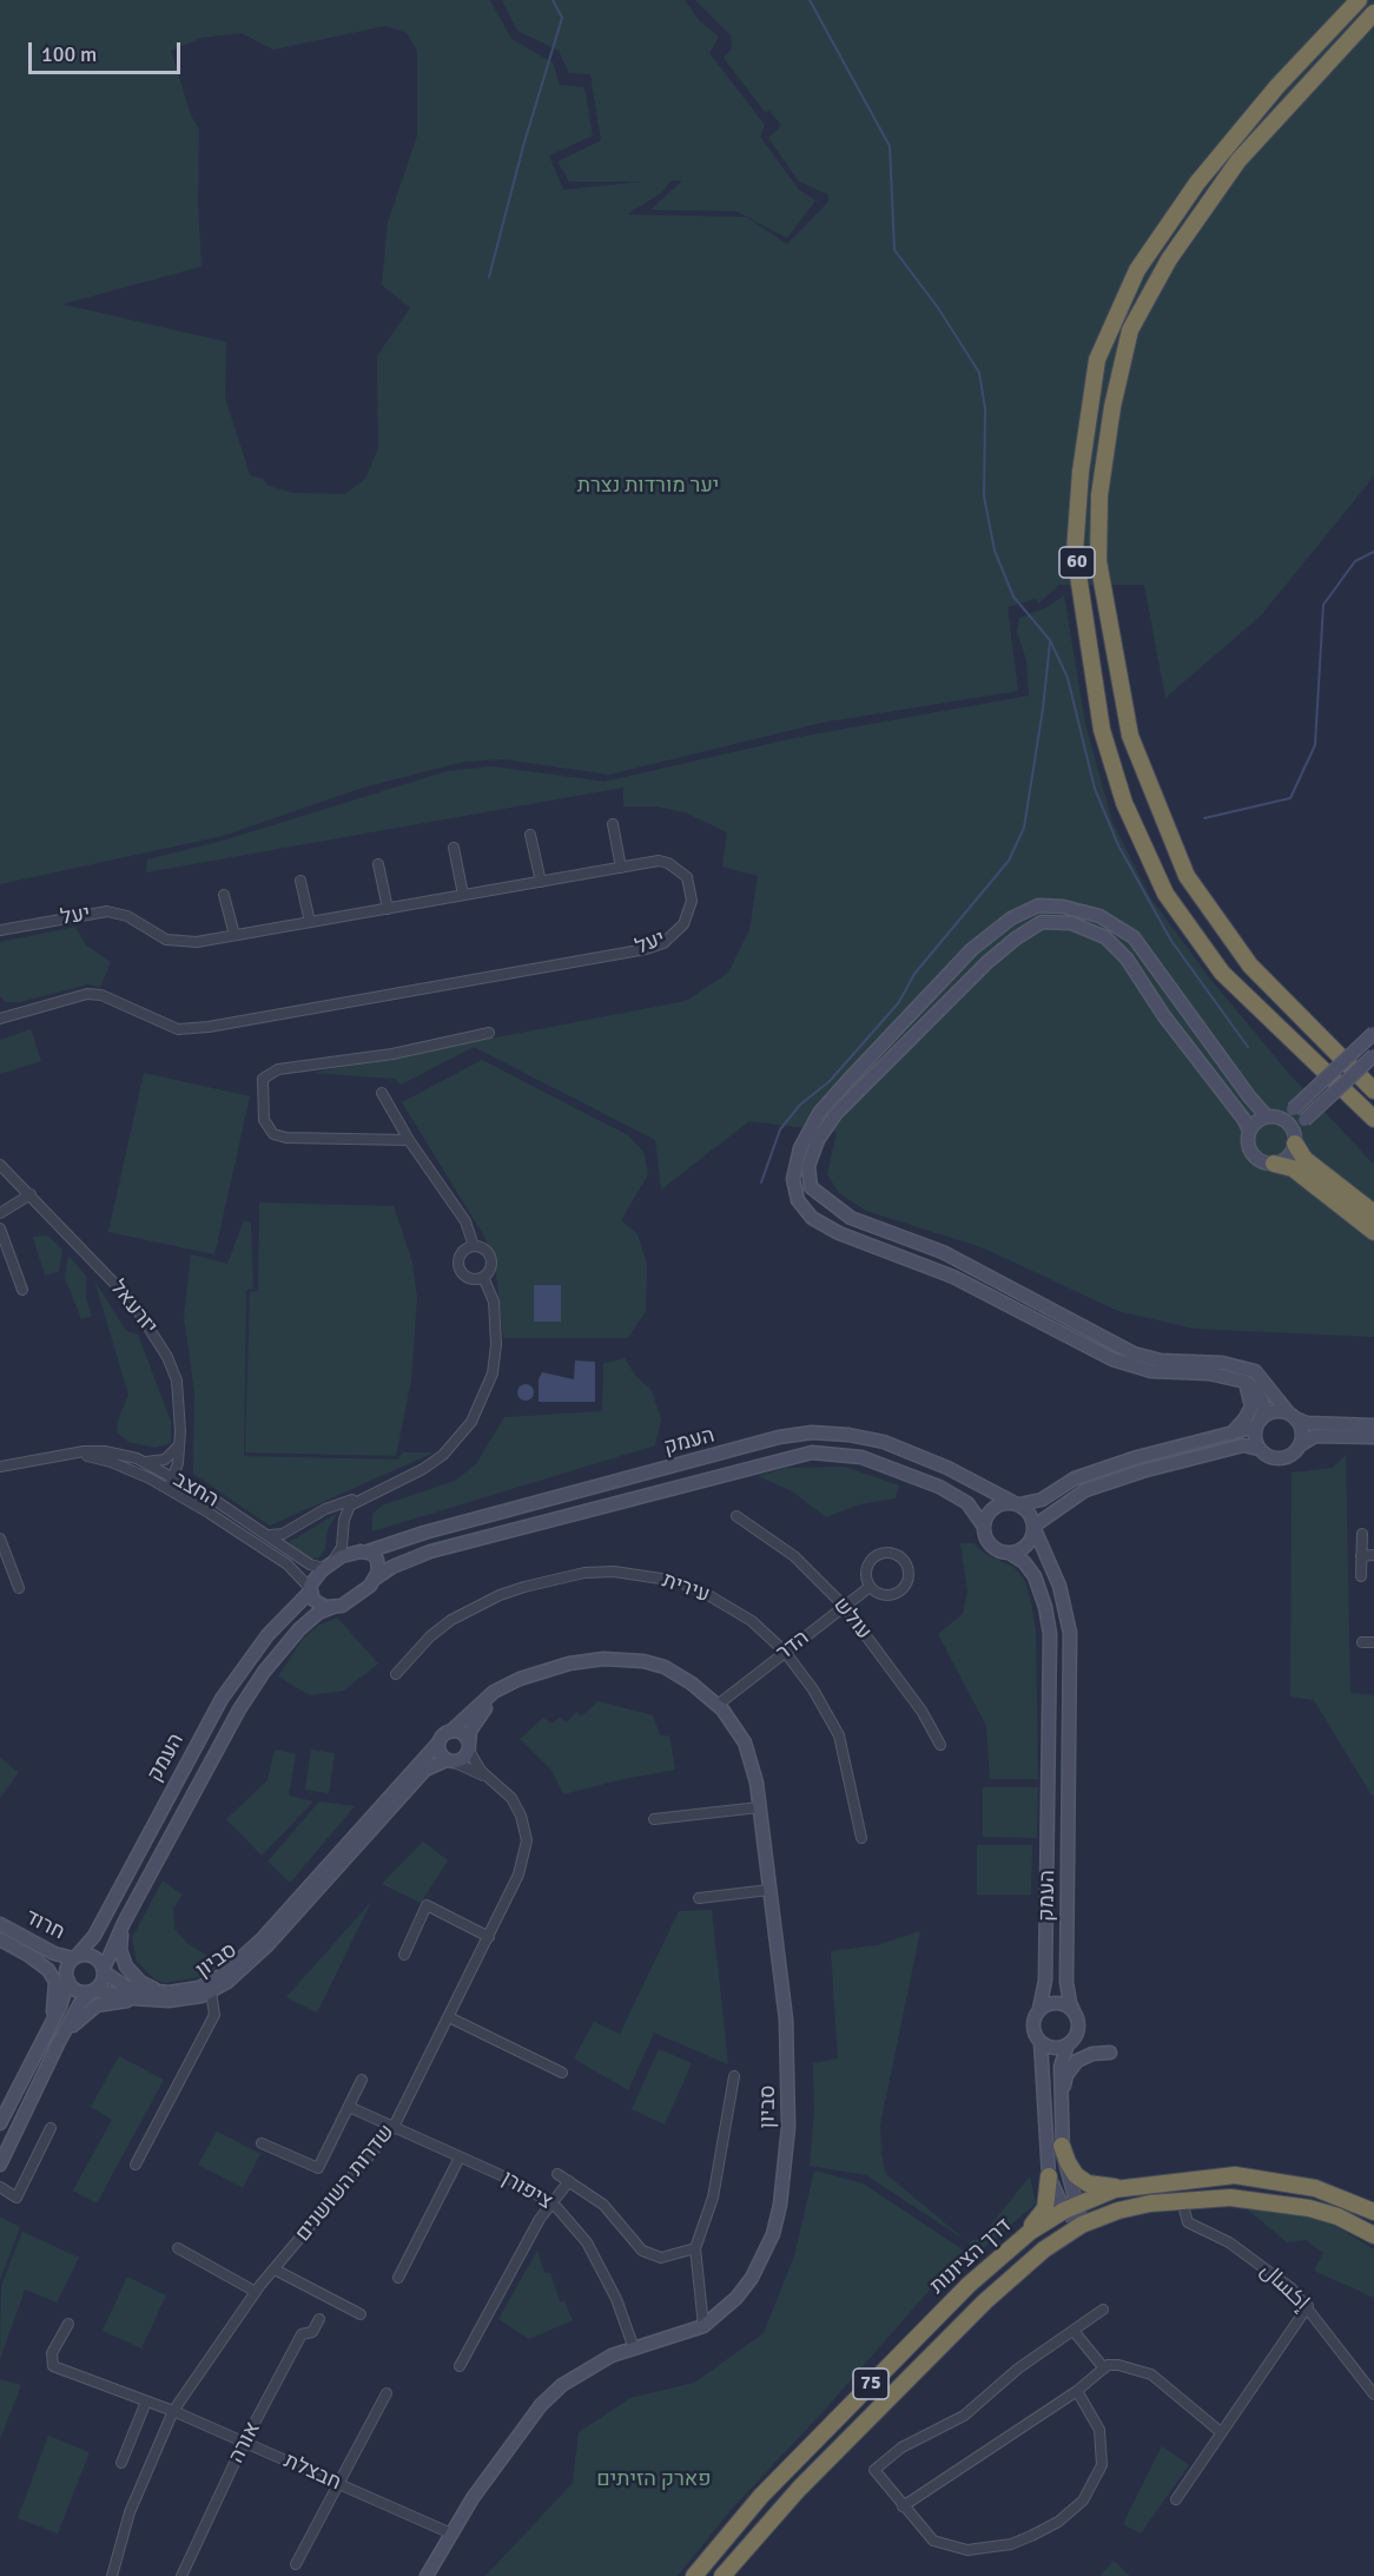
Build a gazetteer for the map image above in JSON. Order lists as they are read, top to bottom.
{
  "streets": {
    "highway": ["60", "דרך הציונות", "75"],
    "street": [
      "יעל",
      "יזרעאל",
      "העמק",
      "החצב",
      "עירית",
      "עולש",
      "הדר",
      "חרוד",
      "סביון",
      "שדרות השושנים",
      "ציפורן",
      "إكسال",
      "אורה",
      "חבצלת"
    ]
  },
  "crossings": [
    ["יזרעאל", "החצב"],
    ["העמק", "החצב"],
    ["העמק", "חרוד"],
    ["העמק", "סביון"],
    ["עירית", "הדר"],
    ["עולש", "הדר"],
    ["הדר", "סביון"],
    ["חרוד", "סביון"],
    ["סביון", "שדרות השושנים"],
    ["סביון", "ציפורן"],
    ["סביון", "חבצלת"],
    ["שדרות השושנים", "ציפורן"],
    ["שדרות השושנים", "חבצלת"],
    ["דרך הציונות", "إكسال"],
    ["אורה", "חבצלת"]
  ],
  "parks": ["יער מורדות נצרת", "פארק הזיתים"],
  "scale_bar": "100 m"
}
